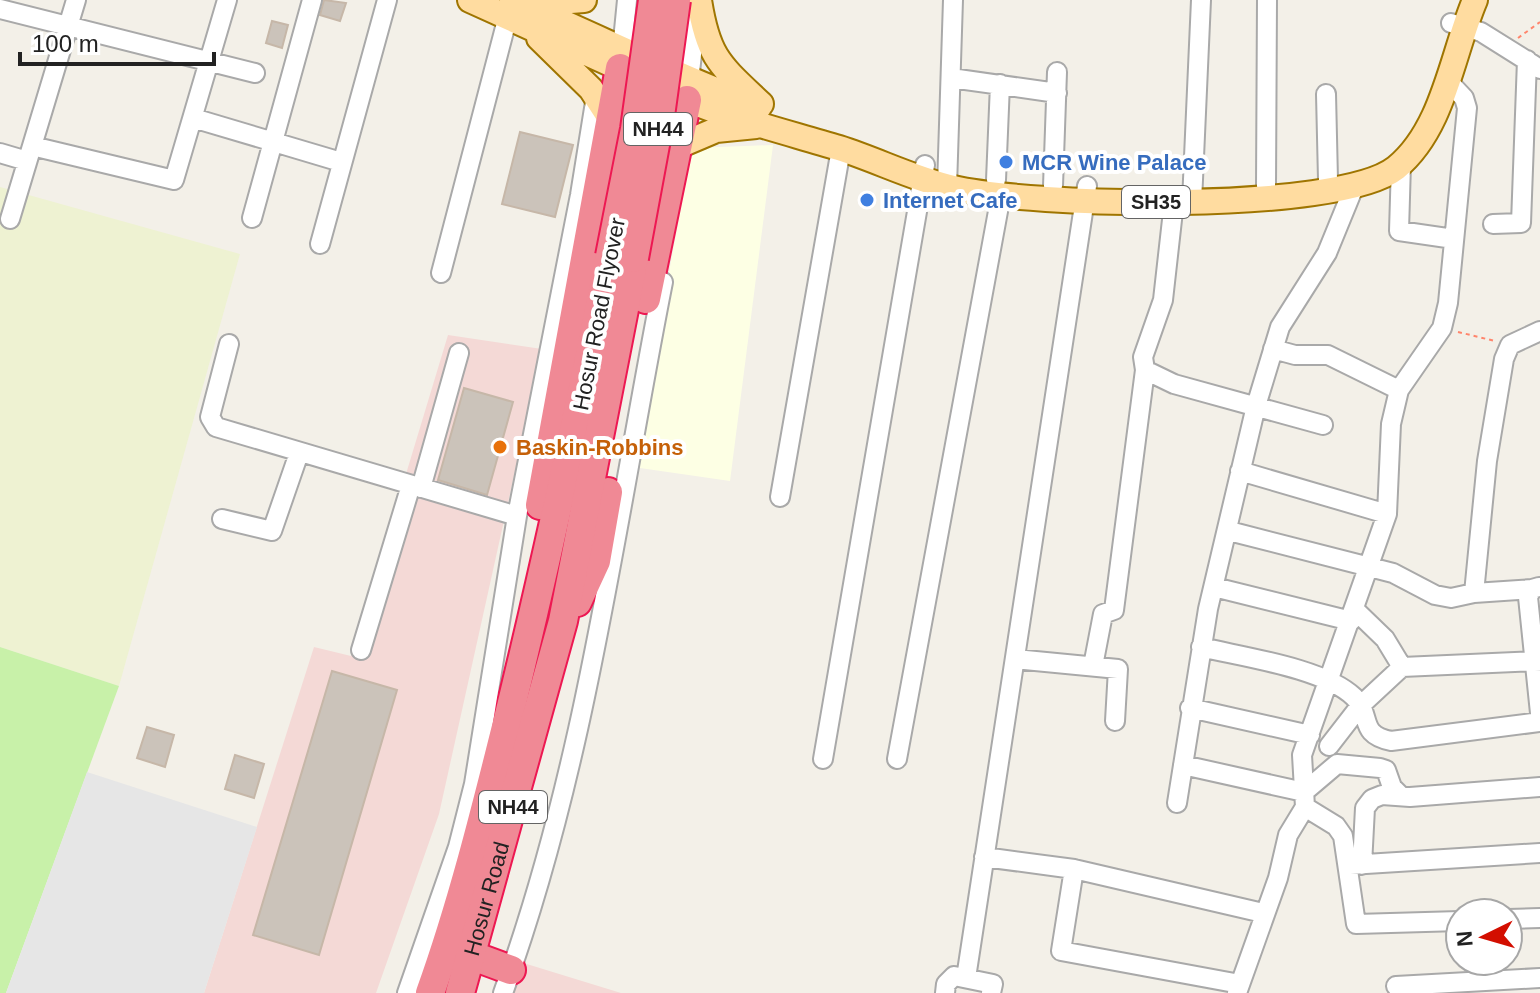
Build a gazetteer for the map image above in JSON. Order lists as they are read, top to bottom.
{
  "streets": {
    "highway": ["NH44", "Hosur Road Flyover", "Hosur Road"],
    "main road": ["SH35"]
  },
  "crossings": [
    ["Hosur Road Flyover", "Hosur Road"]
  ],
  "places": ["MCR Wine Palace", "Internet Cafe", "Baskin-Robbins"],
  "scale_bar": "100 m",
  "north": "left"
}
